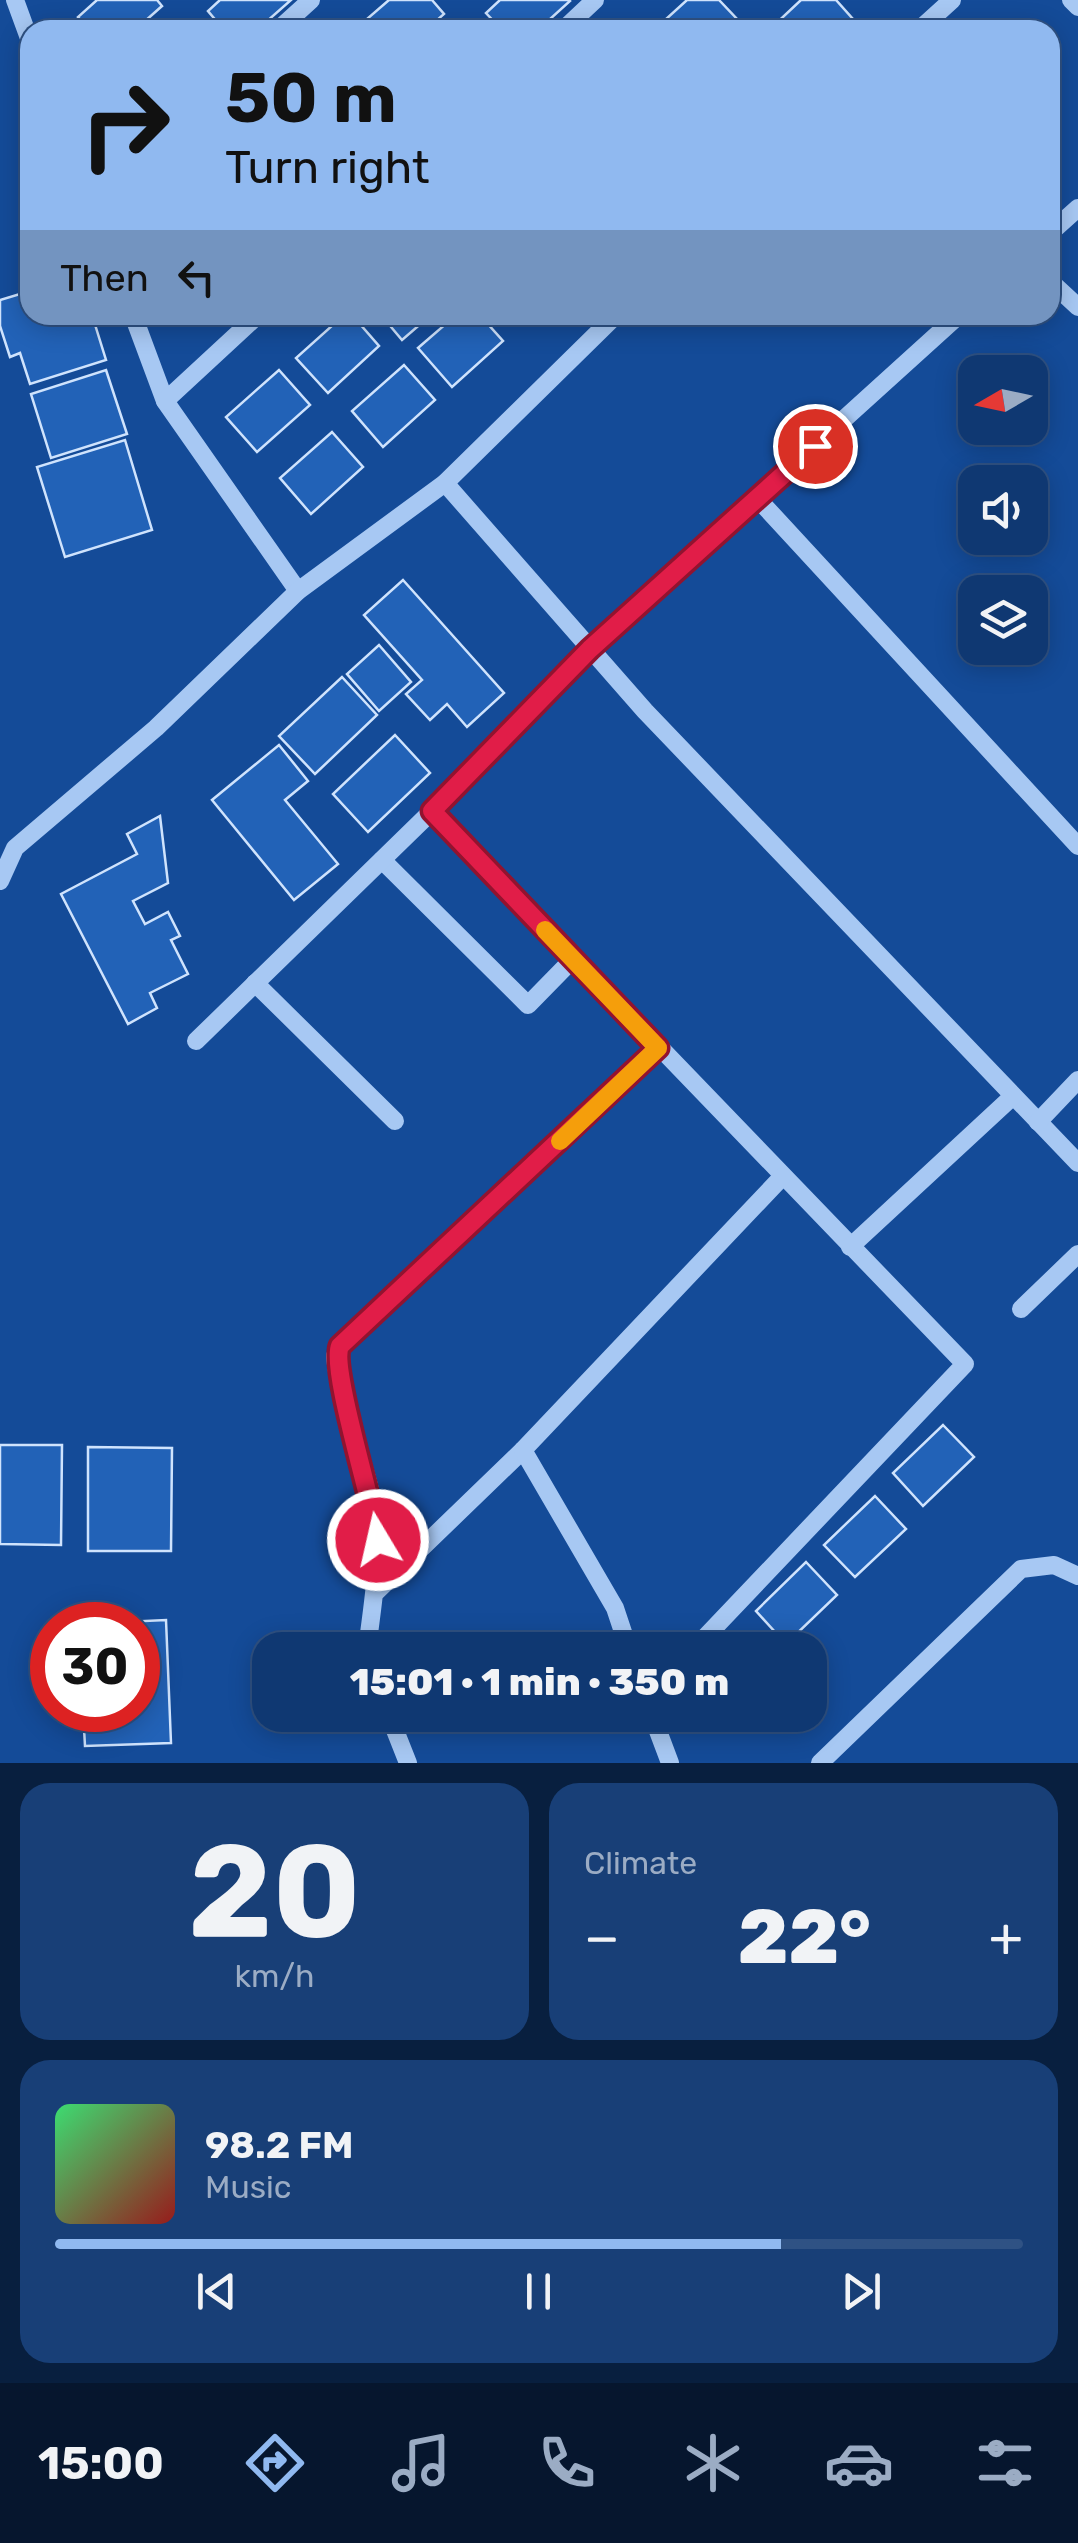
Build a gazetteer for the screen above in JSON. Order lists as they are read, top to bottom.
{
  "north": "left",
  "page": {
    "turn": ["50 m", "Turn right"],
    "then": "Then",
    "limit": "30",
    "trip": "15:01 · 1 min · 350 m",
    "tile": [
      ["20", "km/h"],
      "Climate"
    ],
    "heat": ["−", "22°", "+"],
    "song": ["98.2 FM", "Music"],
    "tabs": "15:00"
  }
}
